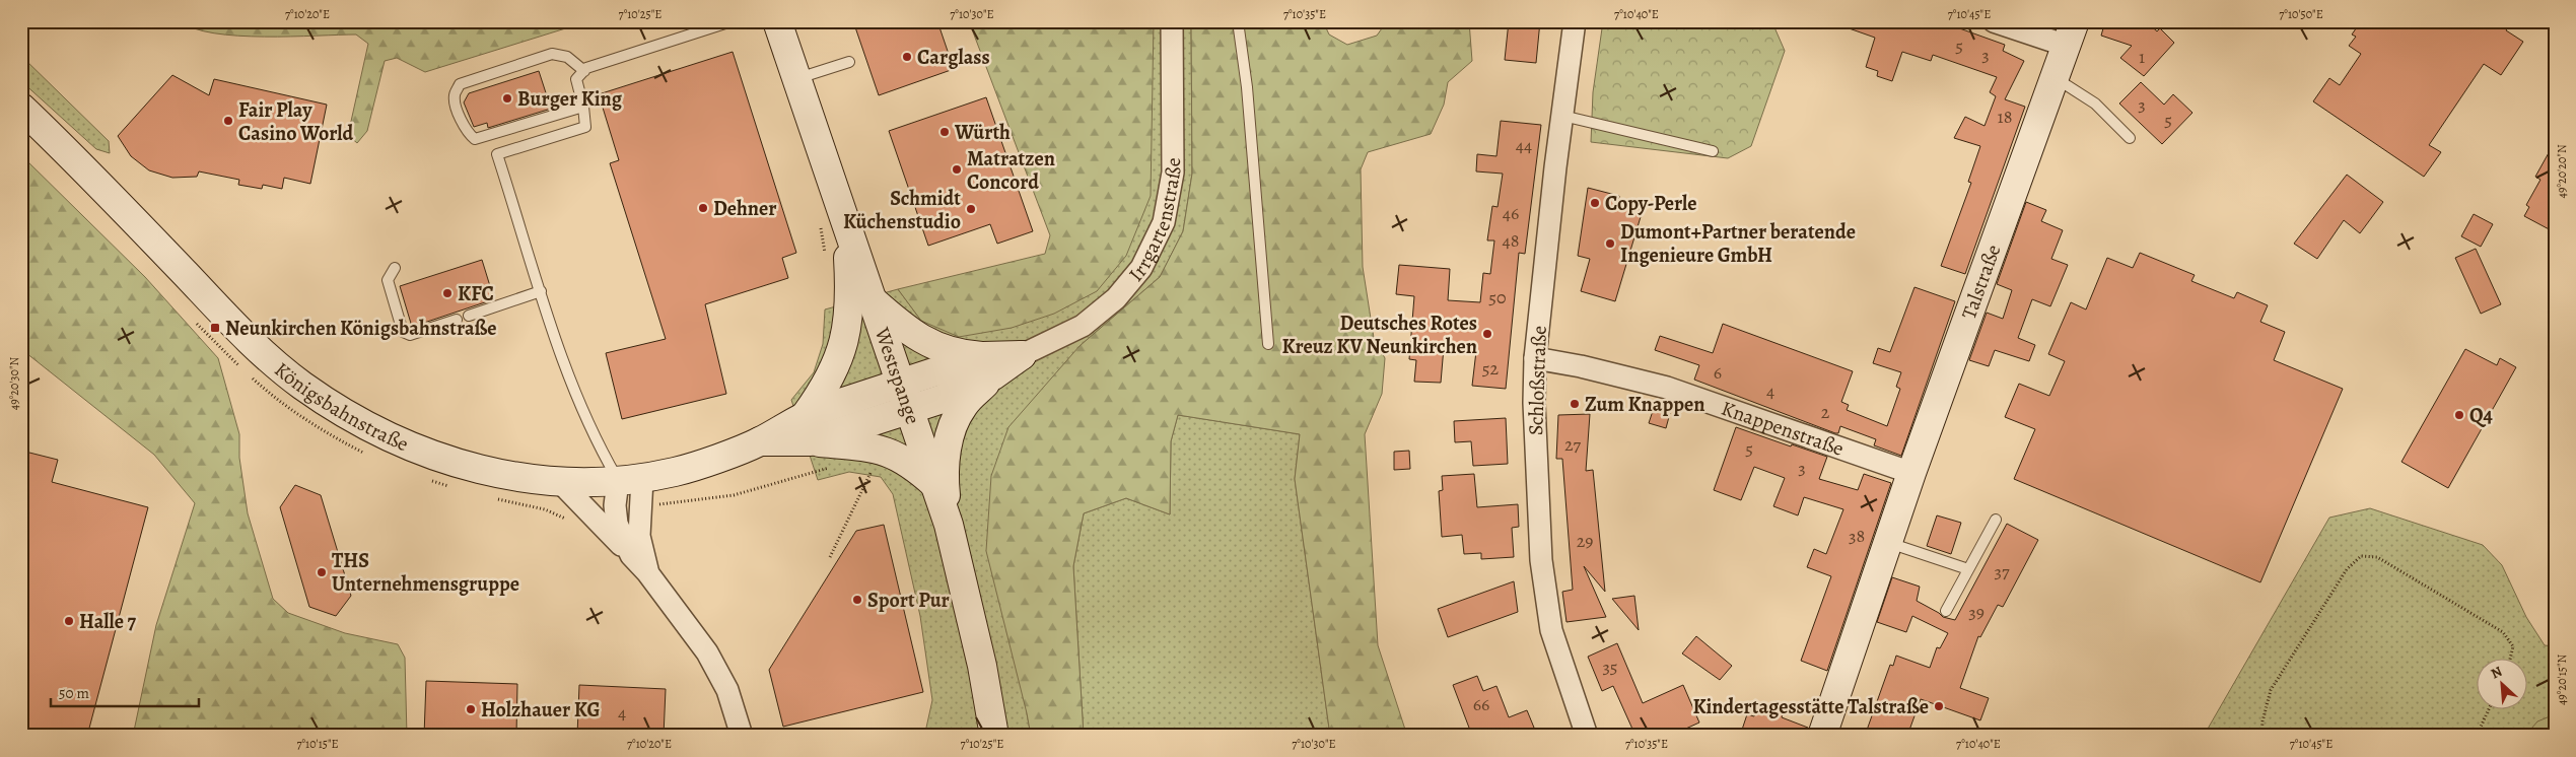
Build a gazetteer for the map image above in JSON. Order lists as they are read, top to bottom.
{
  "streets": {
    "street": [
      "Irrgartenstraße",
      "Talstraße",
      "Westspange",
      "Schloßstraße",
      "Königsbahnstraße",
      "Knappenstraße"
    ]
  },
  "crossings": [
    ["Irrgartenstraße", "Westspange"],
    ["Irrgartenstraße", "Königsbahnstraße"],
    ["Talstraße", "Knappenstraße"],
    ["Westspange", "Königsbahnstraße"],
    ["Schloßstraße", "Knappenstraße"]
  ],
  "places": {
    "other": [
      "Carglass",
      "Burger King",
      "Fair Play Casino World",
      "Würth",
      "Matratzen Concord",
      "Copy-Perle",
      "Dehner",
      "Schmidt Küchenstudio",
      "Dumont+Partner beratende Ingenieure GmbH",
      "KFC",
      "Deutsches Rotes Kreuz KV Neunkirchen",
      "Zum Knappen",
      "Q4",
      "THS Unternehmensgruppe",
      "Sport Pur",
      "Halle 7",
      "Kindertagesstätte Talstraße",
      "Holzhauer KG"
    ],
    "transit": ["Neunkirchen Königsbahnstraße"]
  },
  "house_numbers": [
    "5",
    "3",
    "1",
    "3",
    "18",
    "5",
    "44",
    "46",
    "48",
    "50",
    "52",
    "6",
    "4",
    "2",
    "27",
    "5",
    "3",
    "38",
    "29",
    "37",
    "39",
    "35",
    "66",
    "4"
  ],
  "scale_bar": "50 m",
  "north": "top left",
  "coordinates": [
    "7°10'20\"E",
    "7°10'25\"E",
    "7°10'30\"E",
    "7°10'35\"E",
    "7°10'40\"E",
    "7°10'45\"E",
    "7°10'50\"E",
    "49°20'20\"N",
    "49°20'30\"N",
    "49°20'15\"N",
    "7°10'15\"E"
  ]
}
